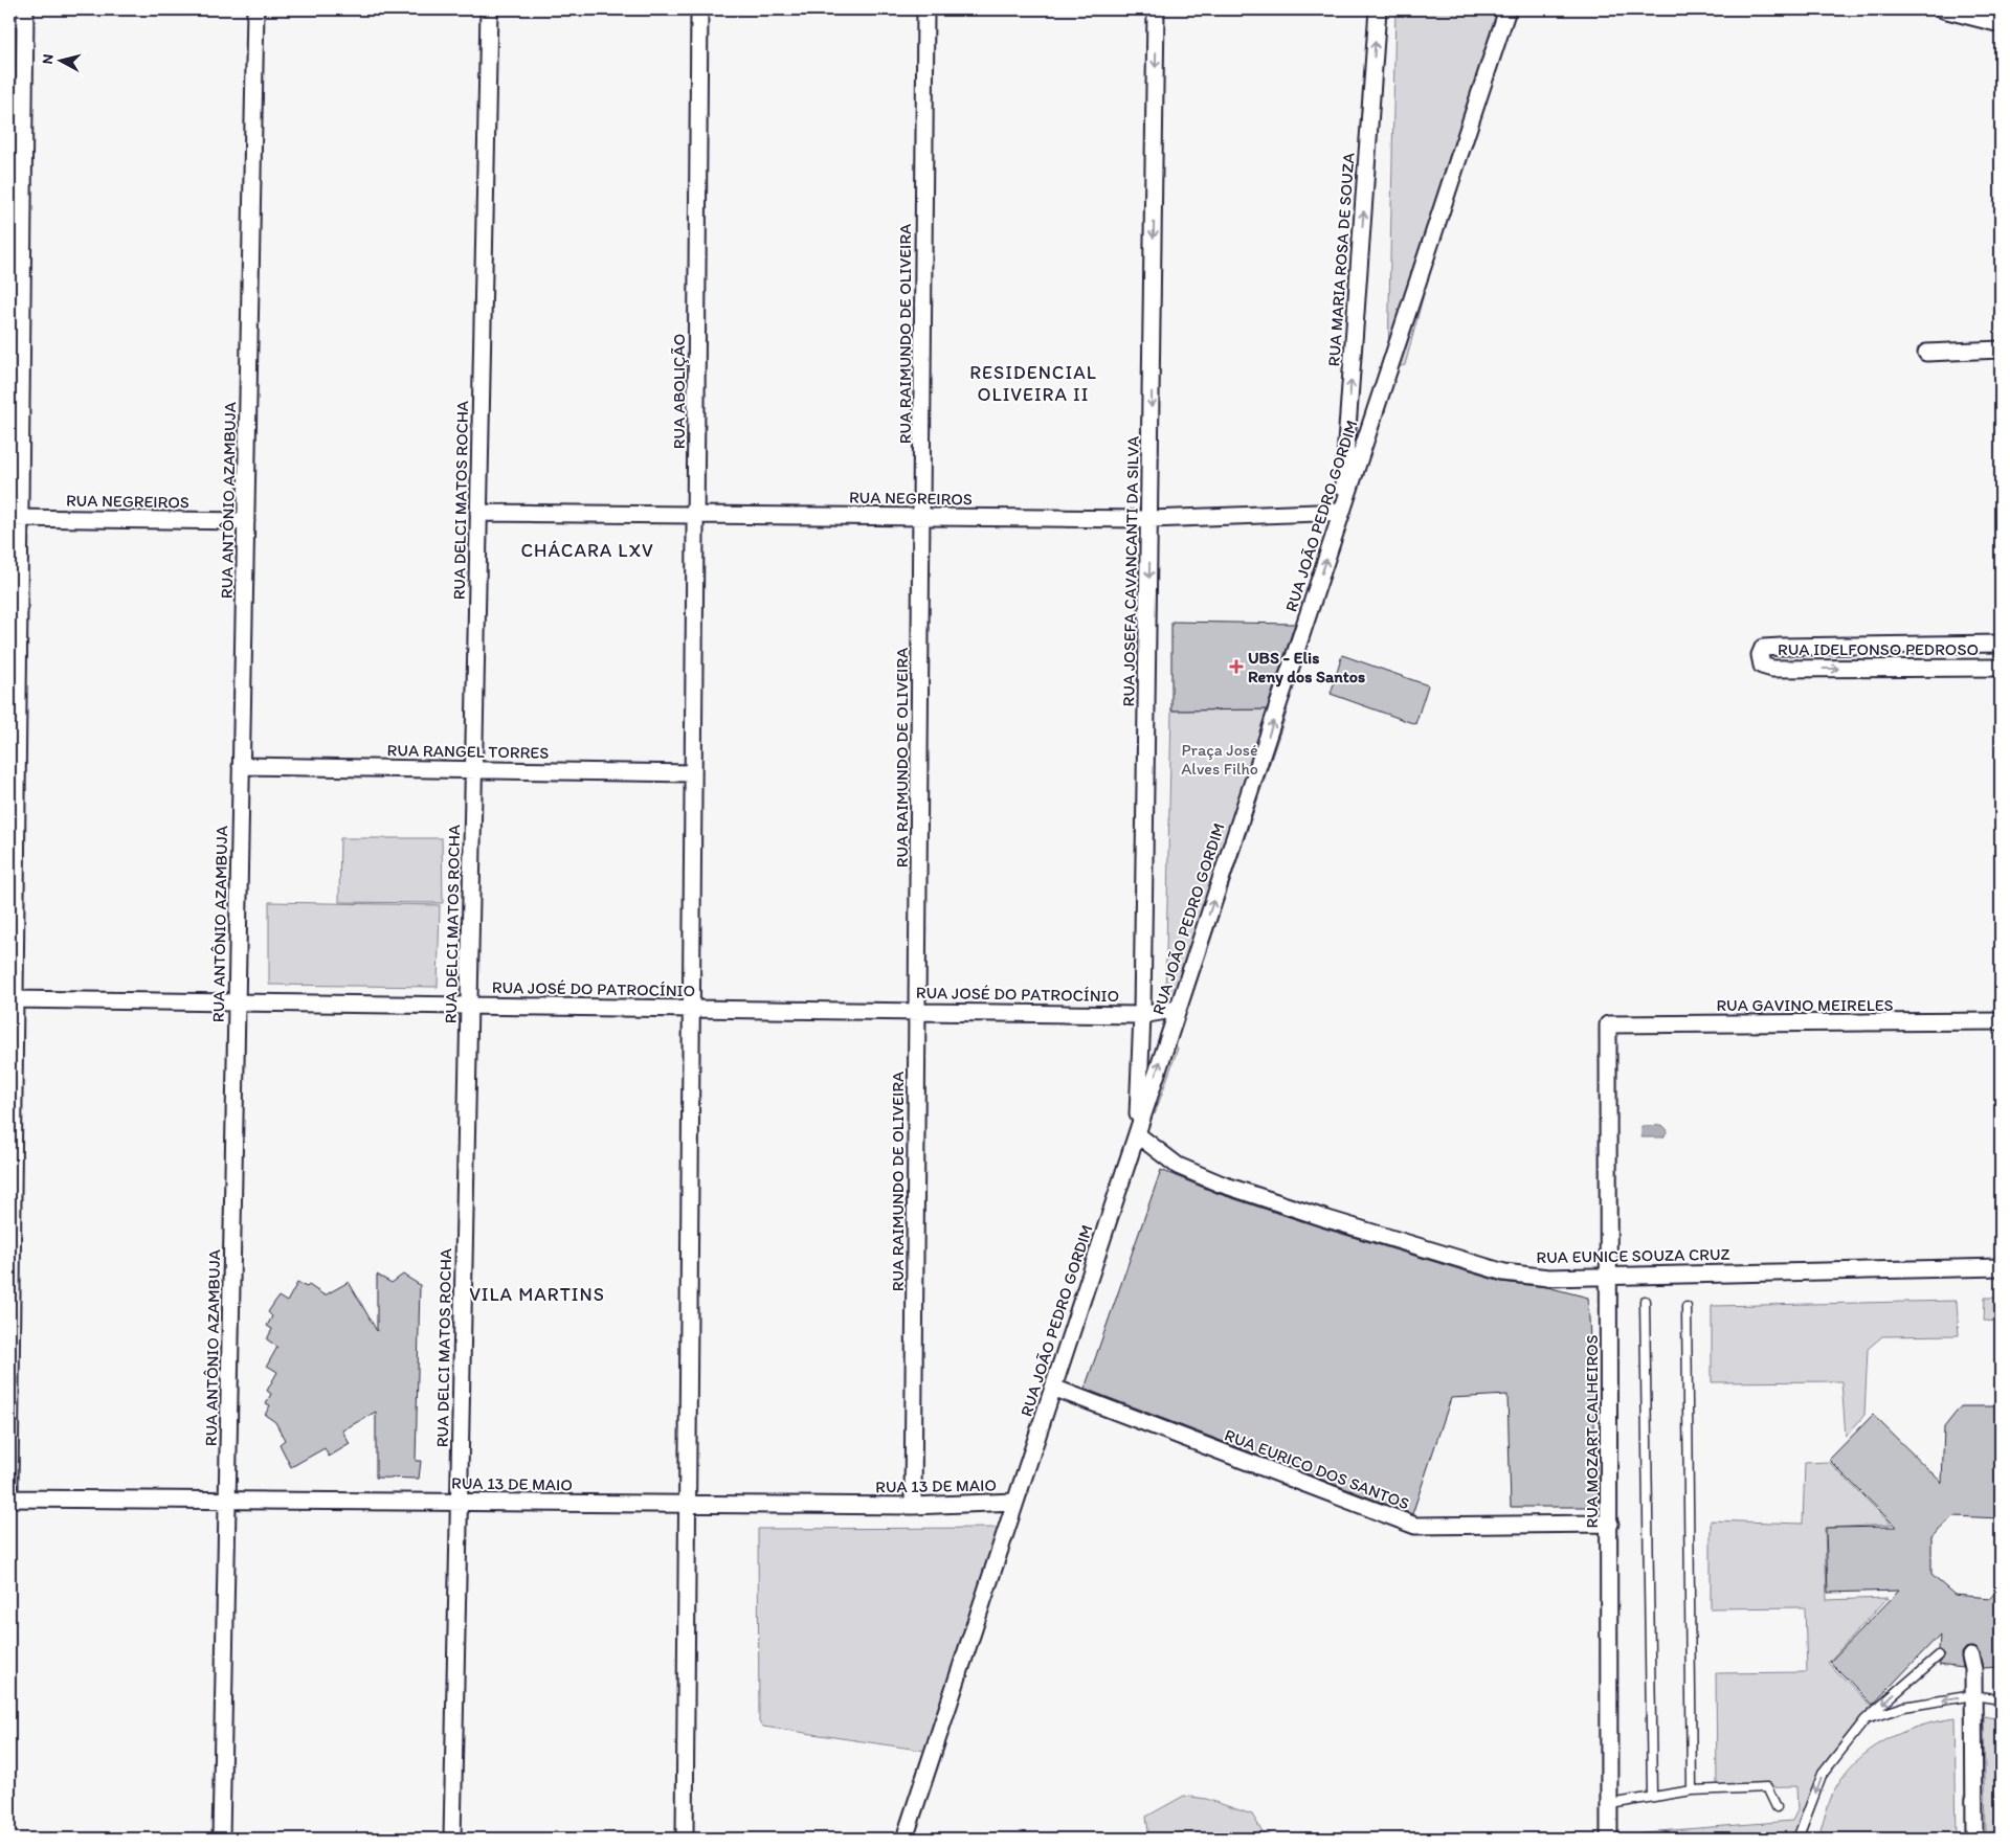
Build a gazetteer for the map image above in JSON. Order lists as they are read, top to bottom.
{
  "streets": {
    "street": [
      "RUA MARIA ROSA DE SOUZA",
      "RUA RAIMUNDO DE OLIVEIRA",
      "RUA ABOLIÇÃO",
      "RUA NEGREIROS",
      "RUA ANTÔNIO AZAMBUJA",
      "RUA DELCI MATOS ROCHA",
      "RUA JOÃO PEDRO GORDIM",
      "RUA JOSEFA CAVANCANTI DA SILVA",
      "RUA IDELFONSO PEDROSO",
      "RUA RANGEL TORRES",
      "RUA JOSÉ DO PATROCÍNIO",
      "RUA GAVINO MEIRELES",
      "RUA EUNICE SOUZA CRUZ",
      "RUA MOZART CALHEIROS",
      "RUA EURICO DOS SANTOS",
      "RUA 13 DE MAIO"
    ]
  },
  "crossings": [
    ["RUA MARIA ROSA DE SOUZA", "RUA NEGREIROS"],
    ["RUA MARIA ROSA DE SOUZA", "RUA JOÃO PEDRO GORDIM"],
    ["RUA RAIMUNDO DE OLIVEIRA", "RUA NEGREIROS"],
    ["RUA RAIMUNDO DE OLIVEIRA", "RUA JOSÉ DO PATROCÍNIO"],
    ["RUA RAIMUNDO DE OLIVEIRA", "RUA 13 DE MAIO"],
    ["RUA ABOLIÇÃO", "RUA NEGREIROS"],
    ["RUA ABOLIÇÃO", "RUA RANGEL TORRES"],
    ["RUA ABOLIÇÃO", "RUA JOSÉ DO PATROCÍNIO"],
    ["RUA ABOLIÇÃO", "RUA 13 DE MAIO"],
    ["RUA NEGREIROS", "RUA ANTÔNIO AZAMBUJA"],
    ["RUA NEGREIROS", "RUA DELCI MATOS ROCHA"],
    ["RUA NEGREIROS", "RUA JOÃO PEDRO GORDIM"],
    ["RUA NEGREIROS", "RUA JOSEFA CAVANCANTI DA SILVA"],
    ["RUA ANTÔNIO AZAMBUJA", "RUA RANGEL TORRES"],
    ["RUA ANTÔNIO AZAMBUJA", "RUA JOSÉ DO PATROCÍNIO"],
    ["RUA ANTÔNIO AZAMBUJA", "RUA 13 DE MAIO"],
    ["RUA DELCI MATOS ROCHA", "RUA RANGEL TORRES"],
    ["RUA DELCI MATOS ROCHA", "RUA JOSÉ DO PATROCÍNIO"],
    ["RUA DELCI MATOS ROCHA", "RUA 13 DE MAIO"],
    ["RUA JOÃO PEDRO GORDIM", "RUA JOSEFA CAVANCANTI DA SILVA"],
    ["RUA JOÃO PEDRO GORDIM", "RUA JOSÉ DO PATROCÍNIO"],
    ["RUA JOÃO PEDRO GORDIM", "RUA EUNICE SOUZA CRUZ"],
    ["RUA JOÃO PEDRO GORDIM", "RUA EURICO DOS SANTOS"],
    ["RUA JOÃO PEDRO GORDIM", "RUA 13 DE MAIO"],
    ["RUA JOSEFA CAVANCANTI DA SILVA", "RUA JOSÉ DO PATROCÍNIO"],
    ["RUA JOSEFA CAVANCANTI DA SILVA", "RUA EUNICE SOUZA CRUZ"],
    ["RUA GAVINO MEIRELES", "RUA MOZART CALHEIROS"],
    ["RUA EUNICE SOUZA CRUZ", "RUA MOZART CALHEIROS"],
    ["RUA MOZART CALHEIROS", "RUA EURICO DOS SANTOS"]
  ],
  "one_way": ["RUA MARIA ROSA DE SOUZA", "RUA JOSEFA CAVANCANTI DA SILVA"],
  "districts": ["RESIDENCIAL OLIVEIRA II", "CHÁCARA LXV", "VILA MARTINS"],
  "parks": ["Praça José Alves Filho"],
  "places": {
    "health": ["UBS - Elis Reny dos Santos"]
  },
  "north": "left"
}
